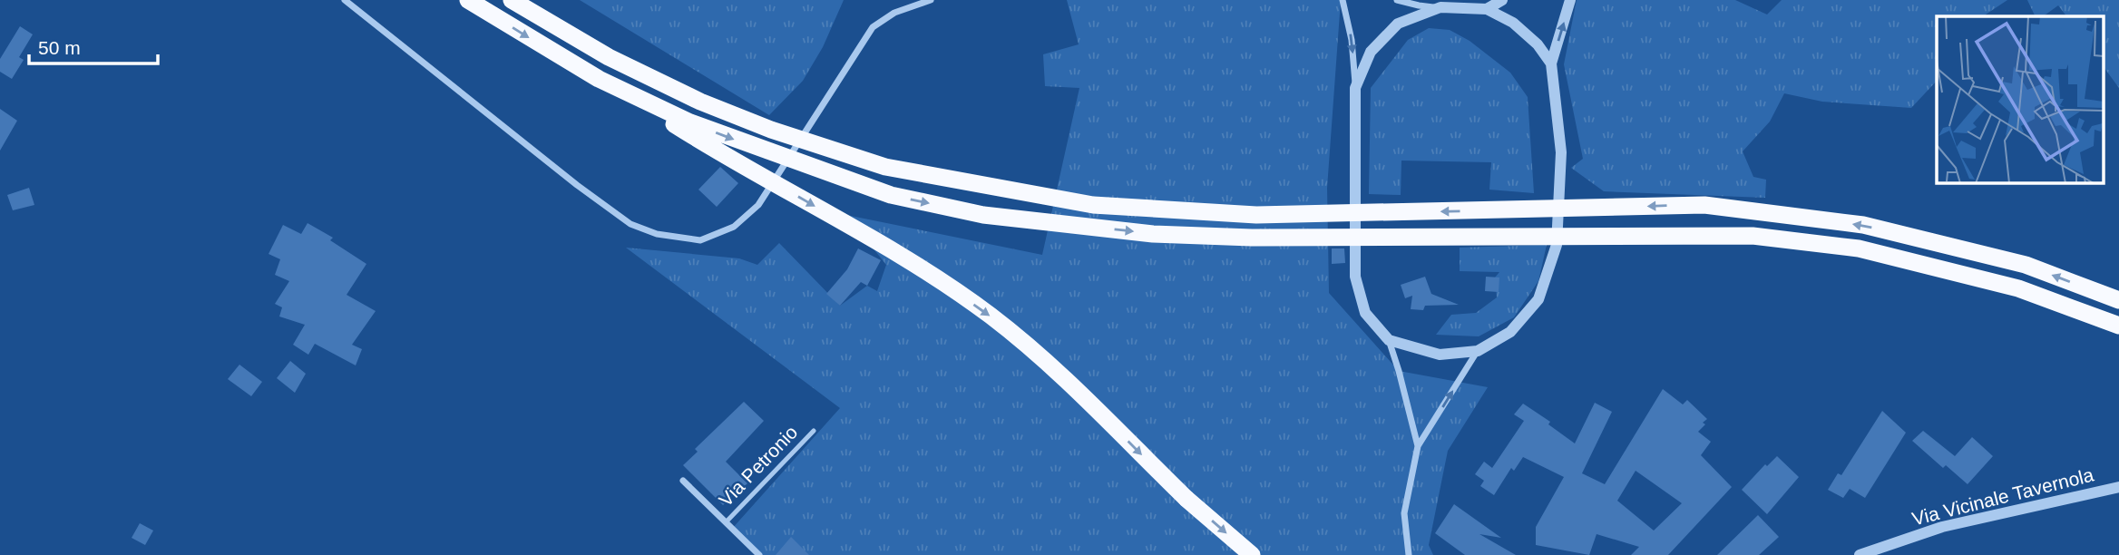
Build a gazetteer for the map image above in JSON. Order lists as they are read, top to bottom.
{
  "streets": {
    "street": ["Via Petronio", "Via Vicinale Tavernola"]
  },
  "scale_bar": "50 m"
}
